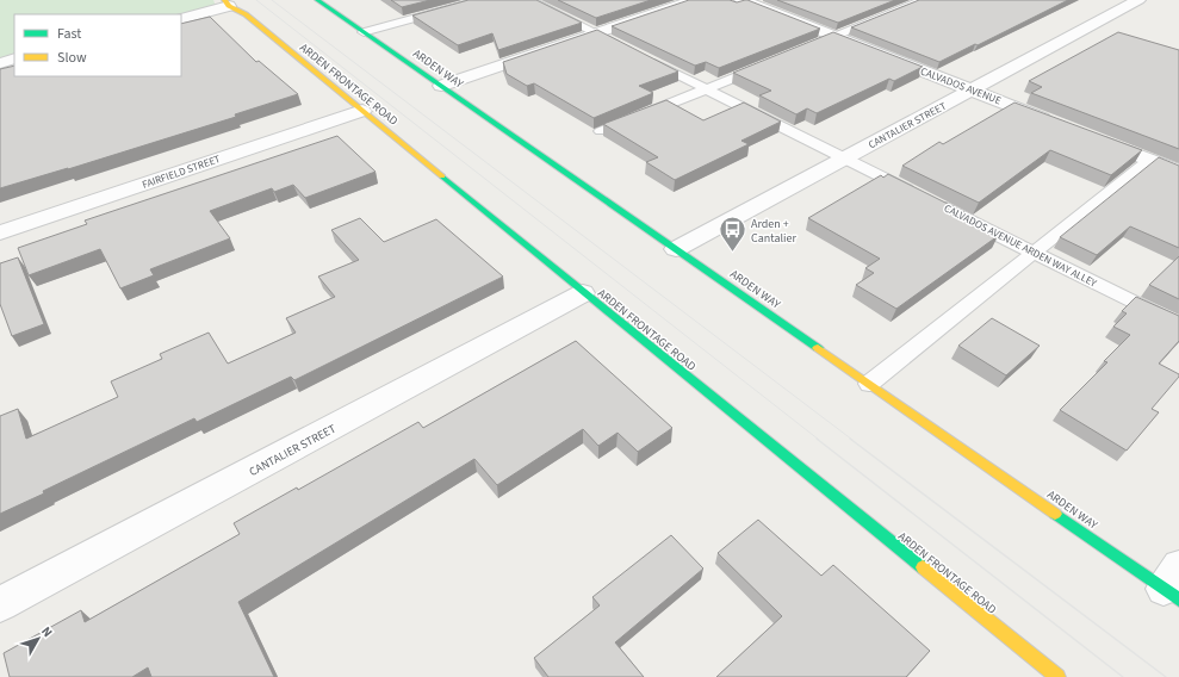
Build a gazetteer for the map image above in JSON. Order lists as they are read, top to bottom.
{
  "streets": {
    "street": [
      "ARDEN WAY",
      "ARDEN FRONTAGE ROAD",
      "CALVADOS AVENUE",
      "CANTALIER STREET",
      "FAIRFIELD STREET"
    ],
    "lane": ["CALVADOS AVENUE ARDEN WAY ALLEY"]
  },
  "crossings": [
    ["ARDEN WAY", "CANTALIER STREET"],
    ["ARDEN FRONTAGE ROAD", "CANTALIER STREET"],
    ["ARDEN FRONTAGE ROAD", "FAIRFIELD STREET"],
    ["CALVADOS AVENUE", "CANTALIER STREET"],
    ["CANTALIER STREET", "CALVADOS AVENUE ARDEN WAY ALLEY"]
  ],
  "places": {
    "bus stop": ["Arden + Cantalier"]
  },
  "legend": ["Fast", "Slow"],
  "north": "top right"
}
